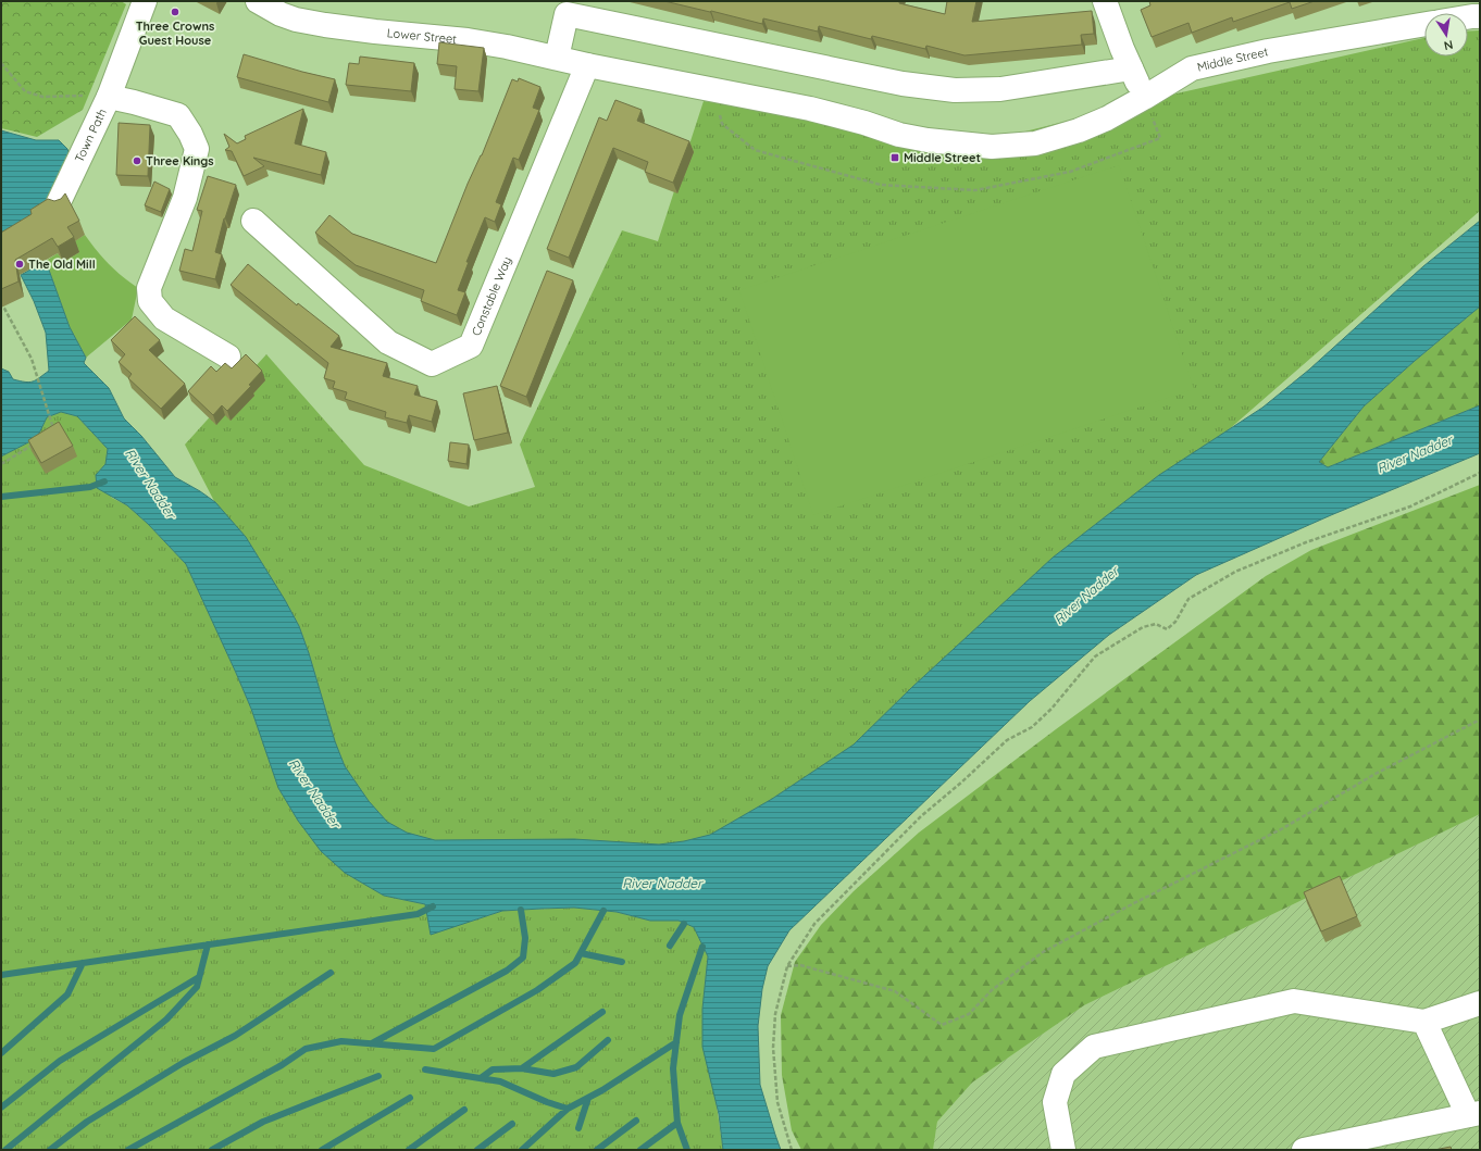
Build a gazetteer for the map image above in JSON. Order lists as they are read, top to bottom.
{
  "streets": {
    "street": [
      "Lower Street",
      "Middle Street",
      "Town Path",
      "Constable Way"
    ]
  },
  "crossings": [
    ["Lower Street", "Middle Street"],
    ["Lower Street", "Constable Way"],
    ["Middle Street", "Constable Way"]
  ],
  "water": ["River Nadder"],
  "places": {
    "other": ["Three Crowns Guest House", "Three Kings", "The Old Mill"],
    "transit": ["Middle Street"]
  },
  "north": "bottom"
}
